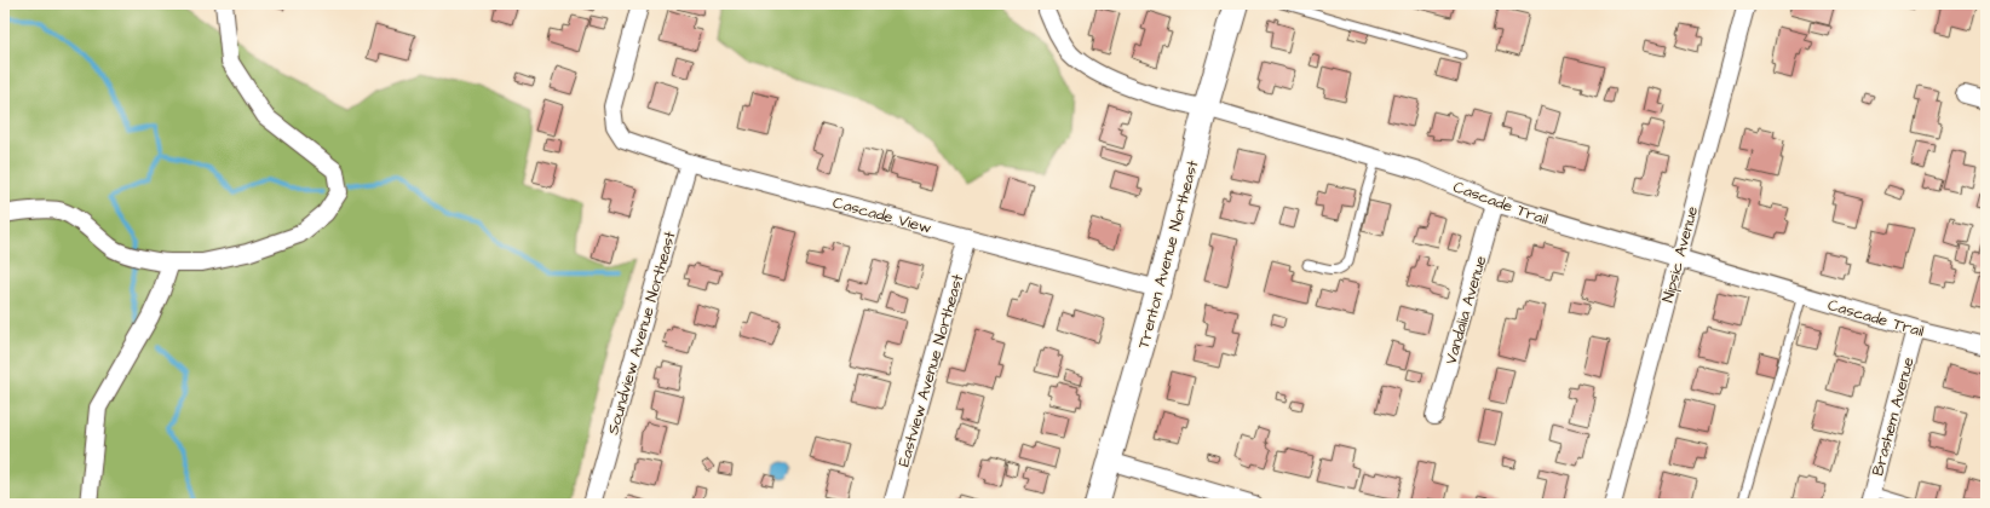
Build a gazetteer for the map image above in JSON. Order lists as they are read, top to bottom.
{
  "streets": {
    "main road": ["Trenton Avenue Northeast"],
    "street": [
      "Cascade Trail",
      "Cascade View",
      "Nipsic Avenue",
      "Vandalia Avenue",
      "Soundview Avenue Northeast",
      "Eastview Avenue Northeast",
      "Brashem Avenue"
    ]
  },
  "crossings": [
    ["Cascade Trail", "Trenton Avenue Northeast"],
    ["Cascade Trail", "Nipsic Avenue"],
    ["Cascade Trail", "Vandalia Avenue"],
    ["Cascade Trail", "Brashem Avenue"],
    ["Cascade View", "Trenton Avenue Northeast"],
    ["Cascade View", "Soundview Avenue Northeast"],
    ["Cascade View", "Eastview Avenue Northeast"]
  ]
}
